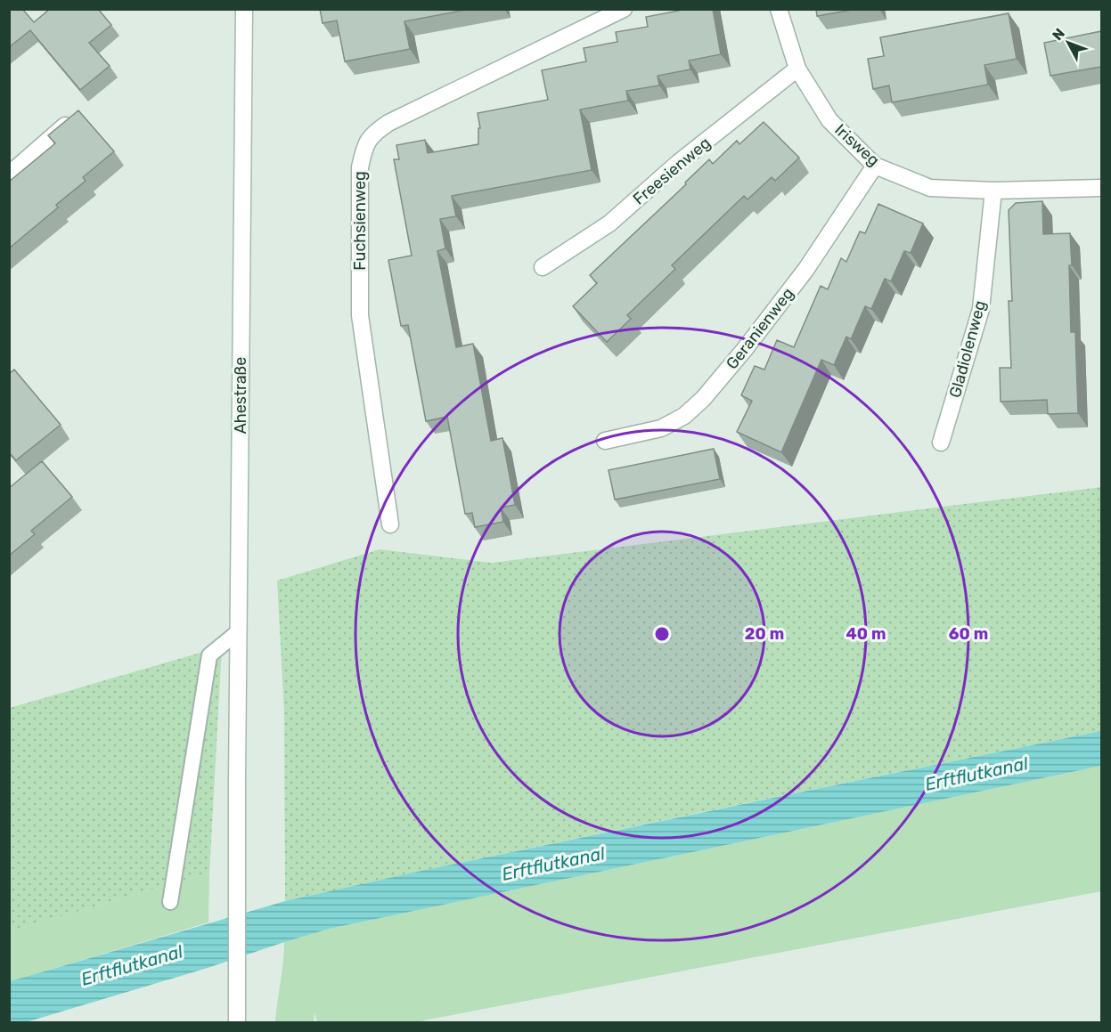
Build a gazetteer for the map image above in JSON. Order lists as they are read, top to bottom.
{
  "streets": {
    "street": [
      "Irisweg",
      "Freesienweg",
      "Fuchsienweg",
      "Geranienweg",
      "Gladiolenweg",
      "Ahestraße"
    ]
  },
  "crossings": [
    ["Irisweg", "Freesienweg"],
    ["Irisweg", "Geranienweg"],
    ["Irisweg", "Gladiolenweg"]
  ],
  "water": ["Erftflutkanal"],
  "north": "top left",
  "rings": ["20 m", "40 m", "60 m"]
}
